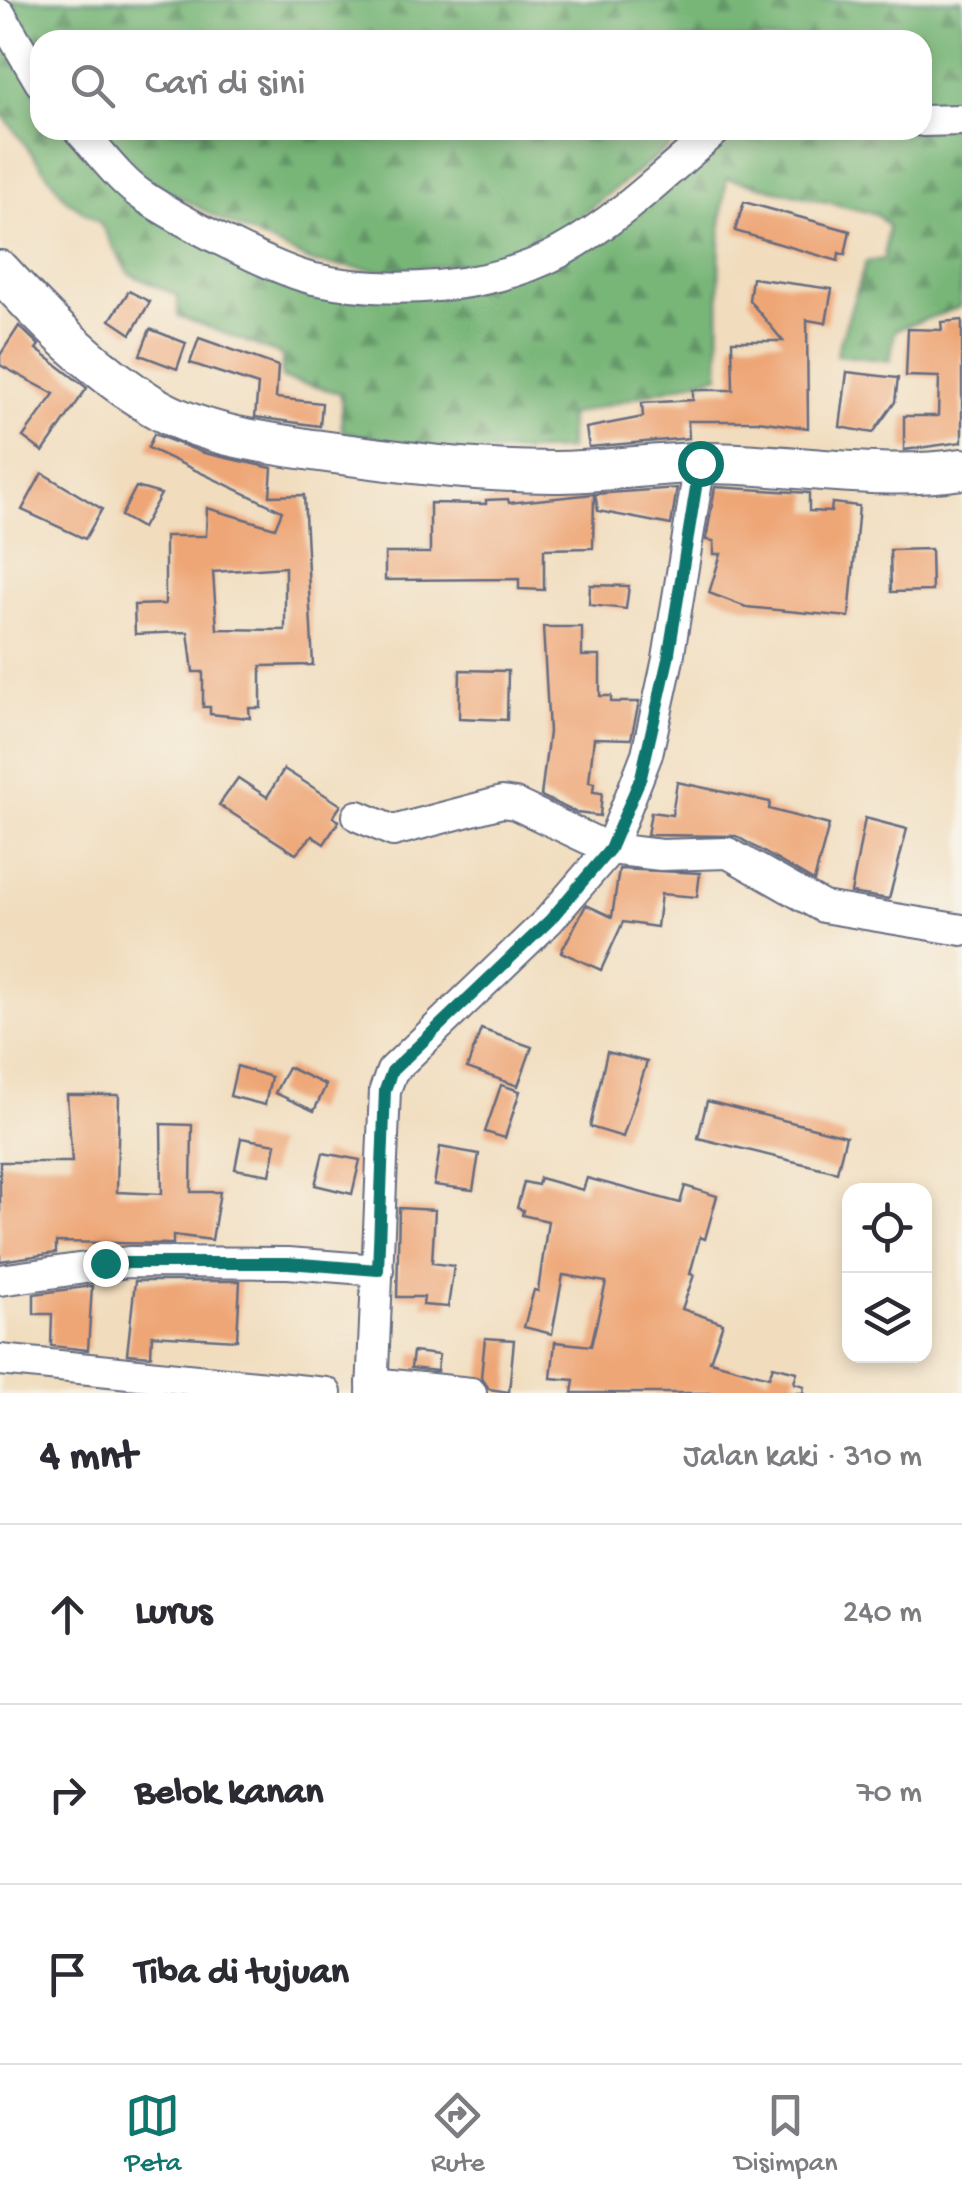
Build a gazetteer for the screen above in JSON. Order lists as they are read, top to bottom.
{
  "page": {
    "search": "Cari di sini",
    "heading": ["4 mnt", "Jalan kaki · 310 m"],
    "list": [
      ["Lurus", "240 m"],
      ["Belok kanan", "70 m"],
      "Tiba di tujuan"
    ],
    "nav": ["Peta", "Rute", "Disimpan"]
  }
}
